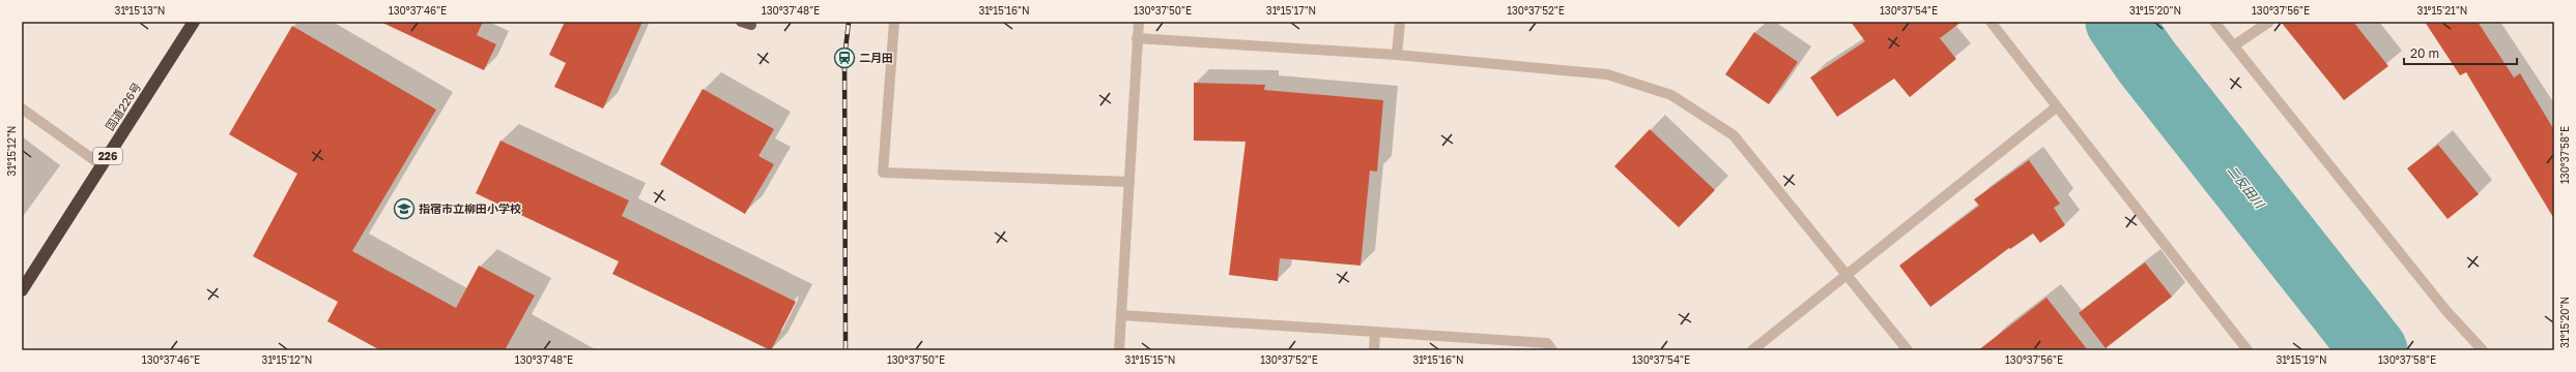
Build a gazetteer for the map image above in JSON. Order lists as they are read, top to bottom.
{
  "streets": {
    "highway": ["国道226号", "226"]
  },
  "water": ["二反田川"],
  "places": {
    "station": ["二月田"],
    "school or university": ["指宿市立柳田小学校"]
  },
  "scale_bar": "20 m",
  "coordinates": [
    "31°15'13\"N",
    "130°37'46\"E",
    "130°37'48\"E",
    "31°15'16\"N",
    "130°37'50\"E",
    "31°15'17\"N",
    "130°37'52\"E",
    "130°37'54\"E",
    "31°15'20\"N",
    "130°37'56\"E",
    "31°15'21\"N",
    "31°15'12\"N",
    "130°37'58\"E",
    "31°15'15\"N",
    "31°15'19\"N"
  ]
}
